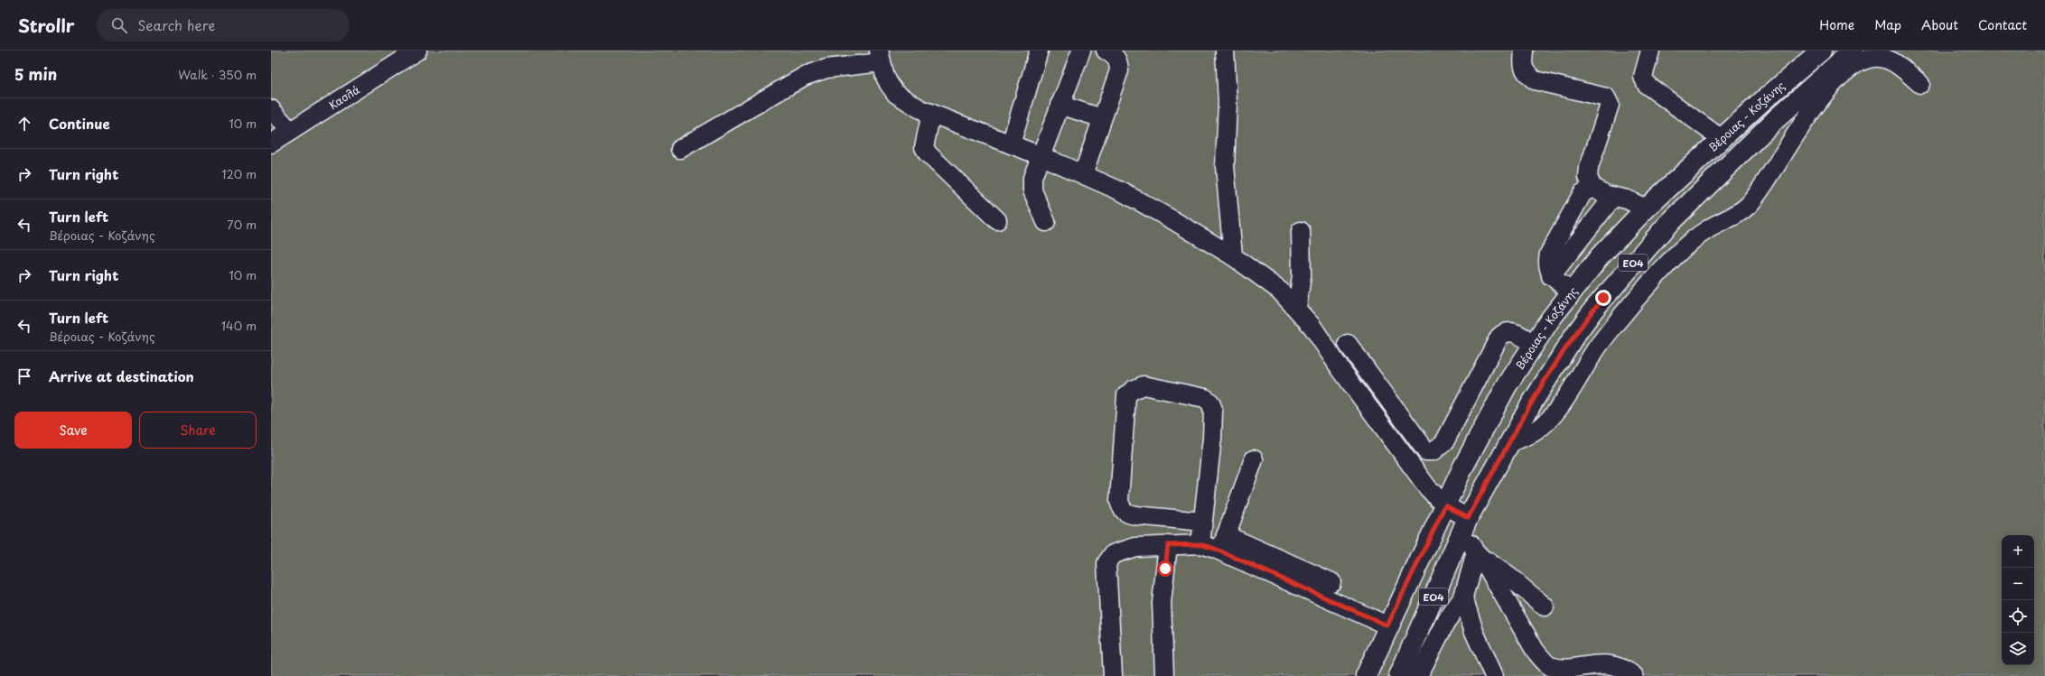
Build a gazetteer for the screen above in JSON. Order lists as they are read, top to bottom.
{
  "streets": {
    "main road": ["Βέροιας - Κοζάνης", "ΕΟ4"],
    "street": ["Κασλά"]
  },
  "page": {
    "header": "Strollr",
    "search": "Search here",
    "nav": [
      "Home",
      "Map",
      "About",
      "Contact"
    ],
    "heading": ["5 min", "Walk · 350 m"],
    "list": [
      ["Continue", "10 m"],
      ["Turn right", "120 m"],
      ["Turn left", "Βέροιας - Κοζάνης", "70 m"],
      ["Turn right", "10 m"],
      ["Turn left", "Βέροιας - Κοζάνης", "140 m"],
      "Arrive at destination"
    ],
    "buttons": ["Save", "Share"],
    "map_buttons": ["+", "−"]
  }
}
